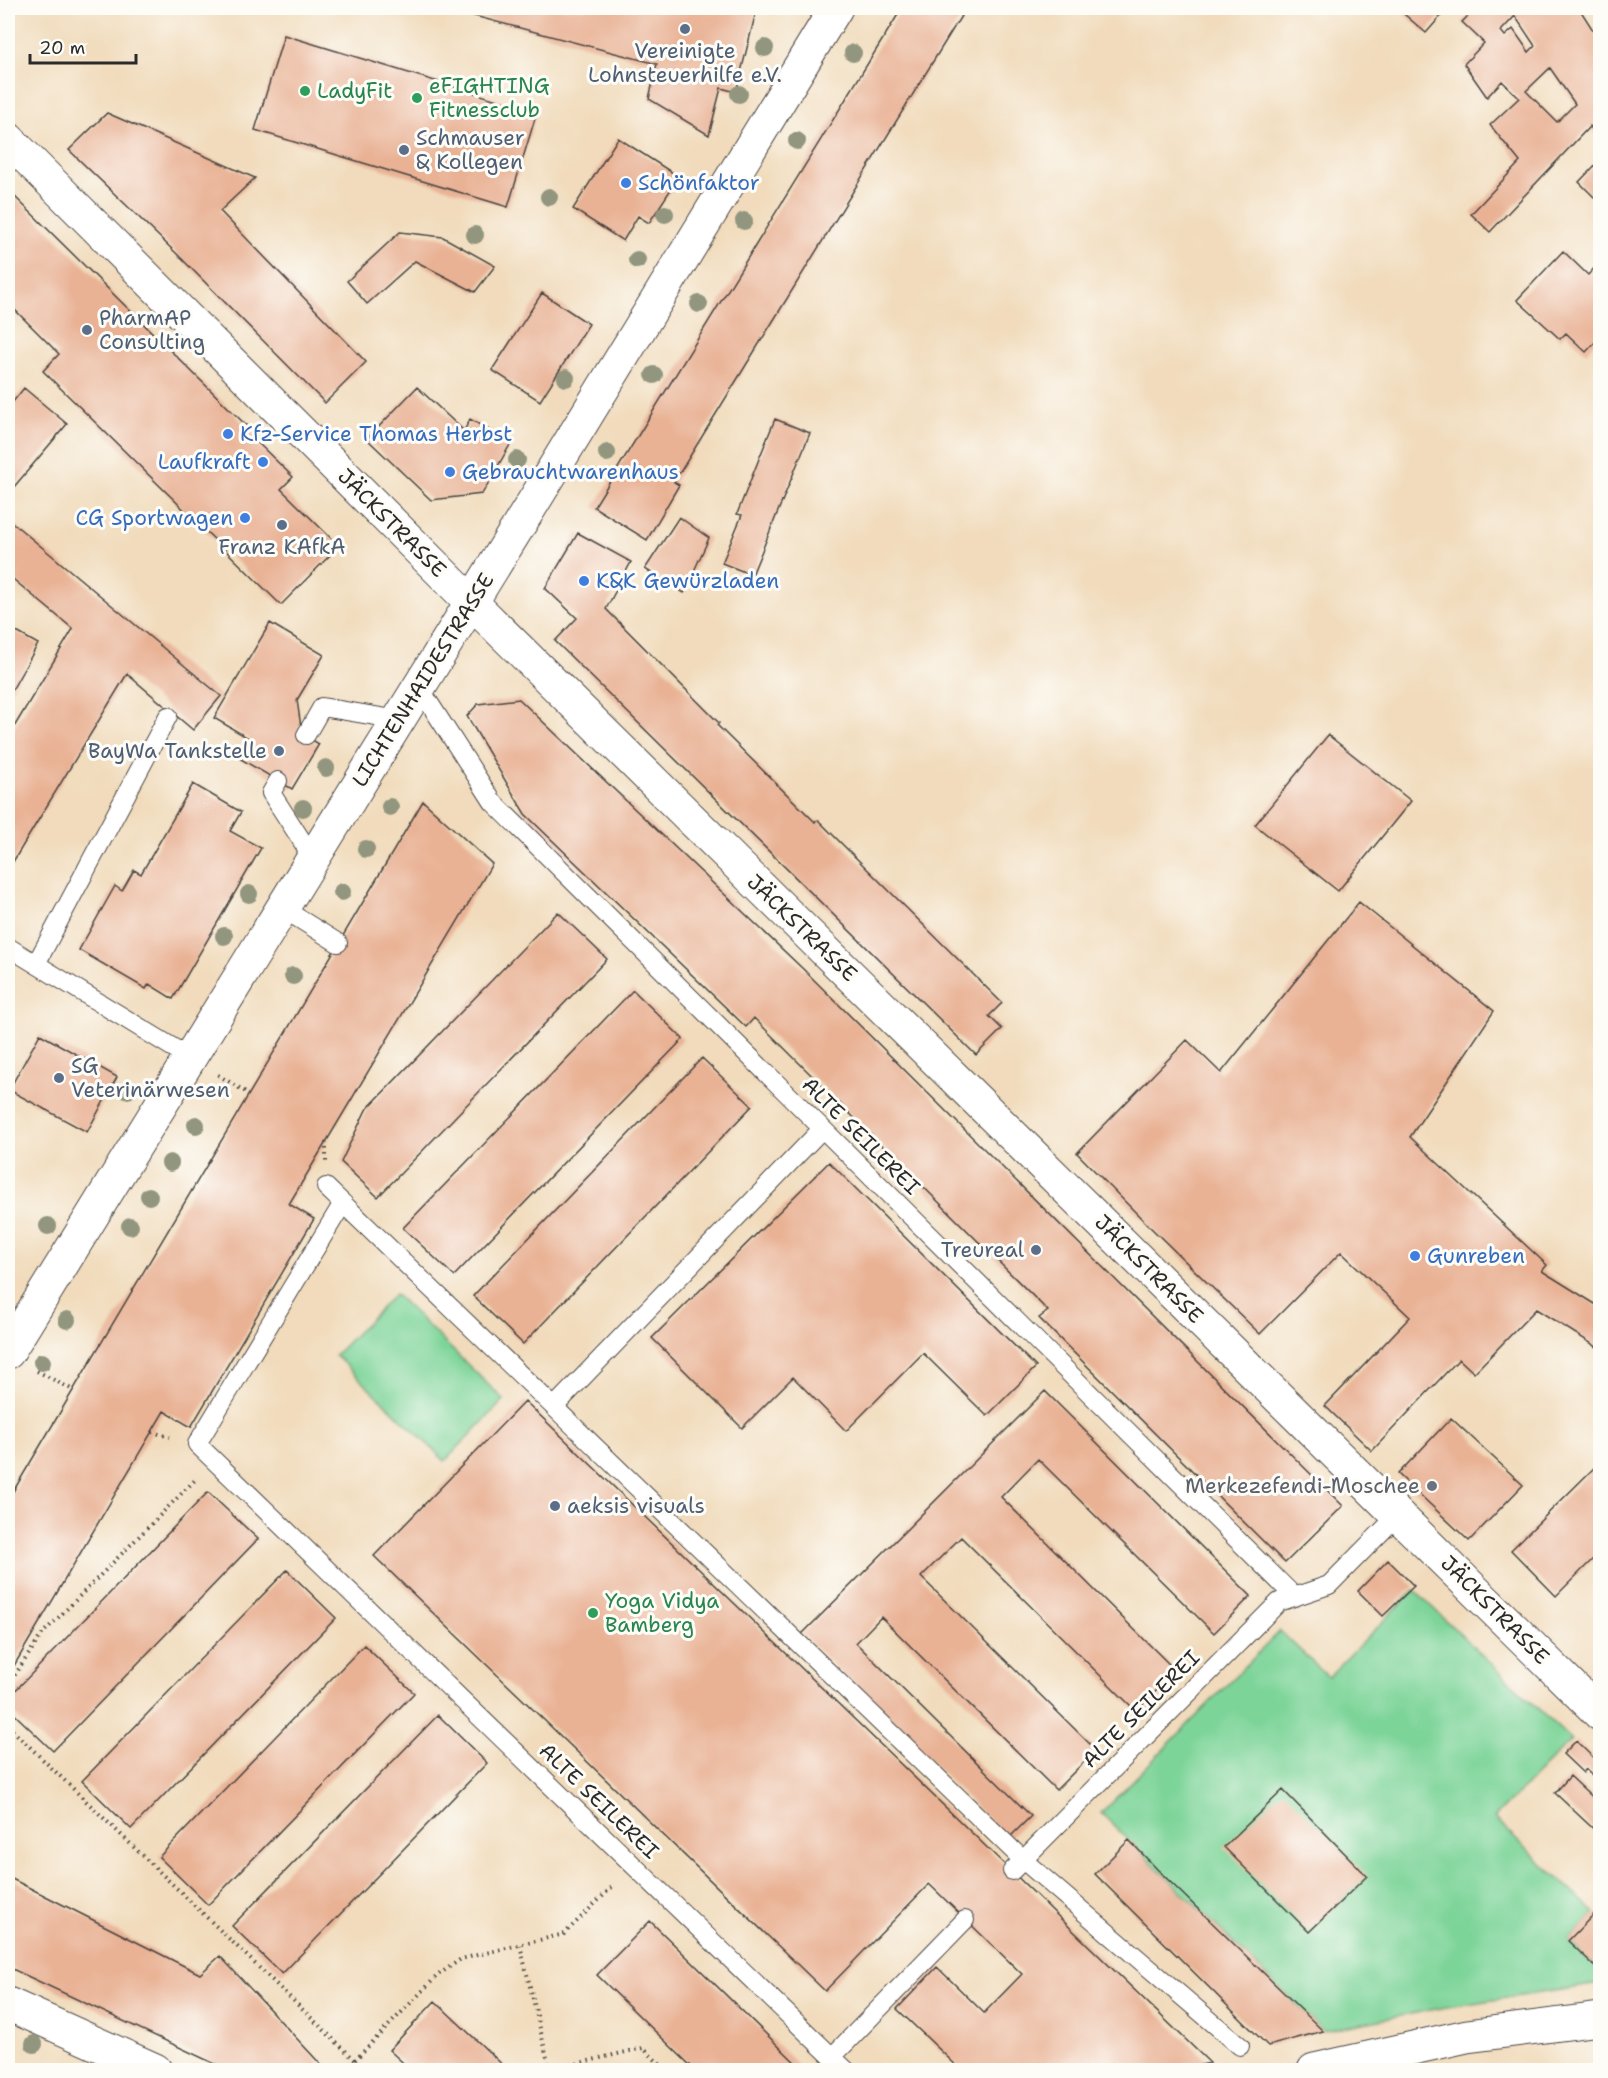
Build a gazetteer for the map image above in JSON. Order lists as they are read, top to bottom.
{
  "streets": {
    "street": ["JÄCKSTRASSE", "LICHTENHAIDESTRASSE"],
    "lane": ["ALTE SEILEREI"]
  },
  "crossings": [
    ["JÄCKSTRASSE", "LICHTENHAIDESTRASSE"],
    ["JÄCKSTRASSE", "ALTE SEILEREI"],
    ["LICHTENHAIDESTRASSE", "ALTE SEILEREI"]
  ],
  "places": [
    "Vereinigte Lohnsteuerhilfe e.V.",
    "LadyFit",
    "eFIGHTING Fitnessclub",
    "Schmauser & Kollegen",
    "Schönfaktor",
    "PharmAP Consulting",
    "Kfz-Service Thomas Herbst",
    "Laufkraft",
    "Gebrauchtwarenhaus",
    "CG Sportwagen",
    "Franz KAfkA",
    "K&K Gewürzladen",
    "BayWa Tankstelle",
    "SG Veterinärwesen",
    "Treureal",
    "Gunreben",
    "Merkezefendi-Moschee",
    "aeksis visuals",
    "Yoga Vidya Bamberg"
  ],
  "scale_bar": "20 m"
}
